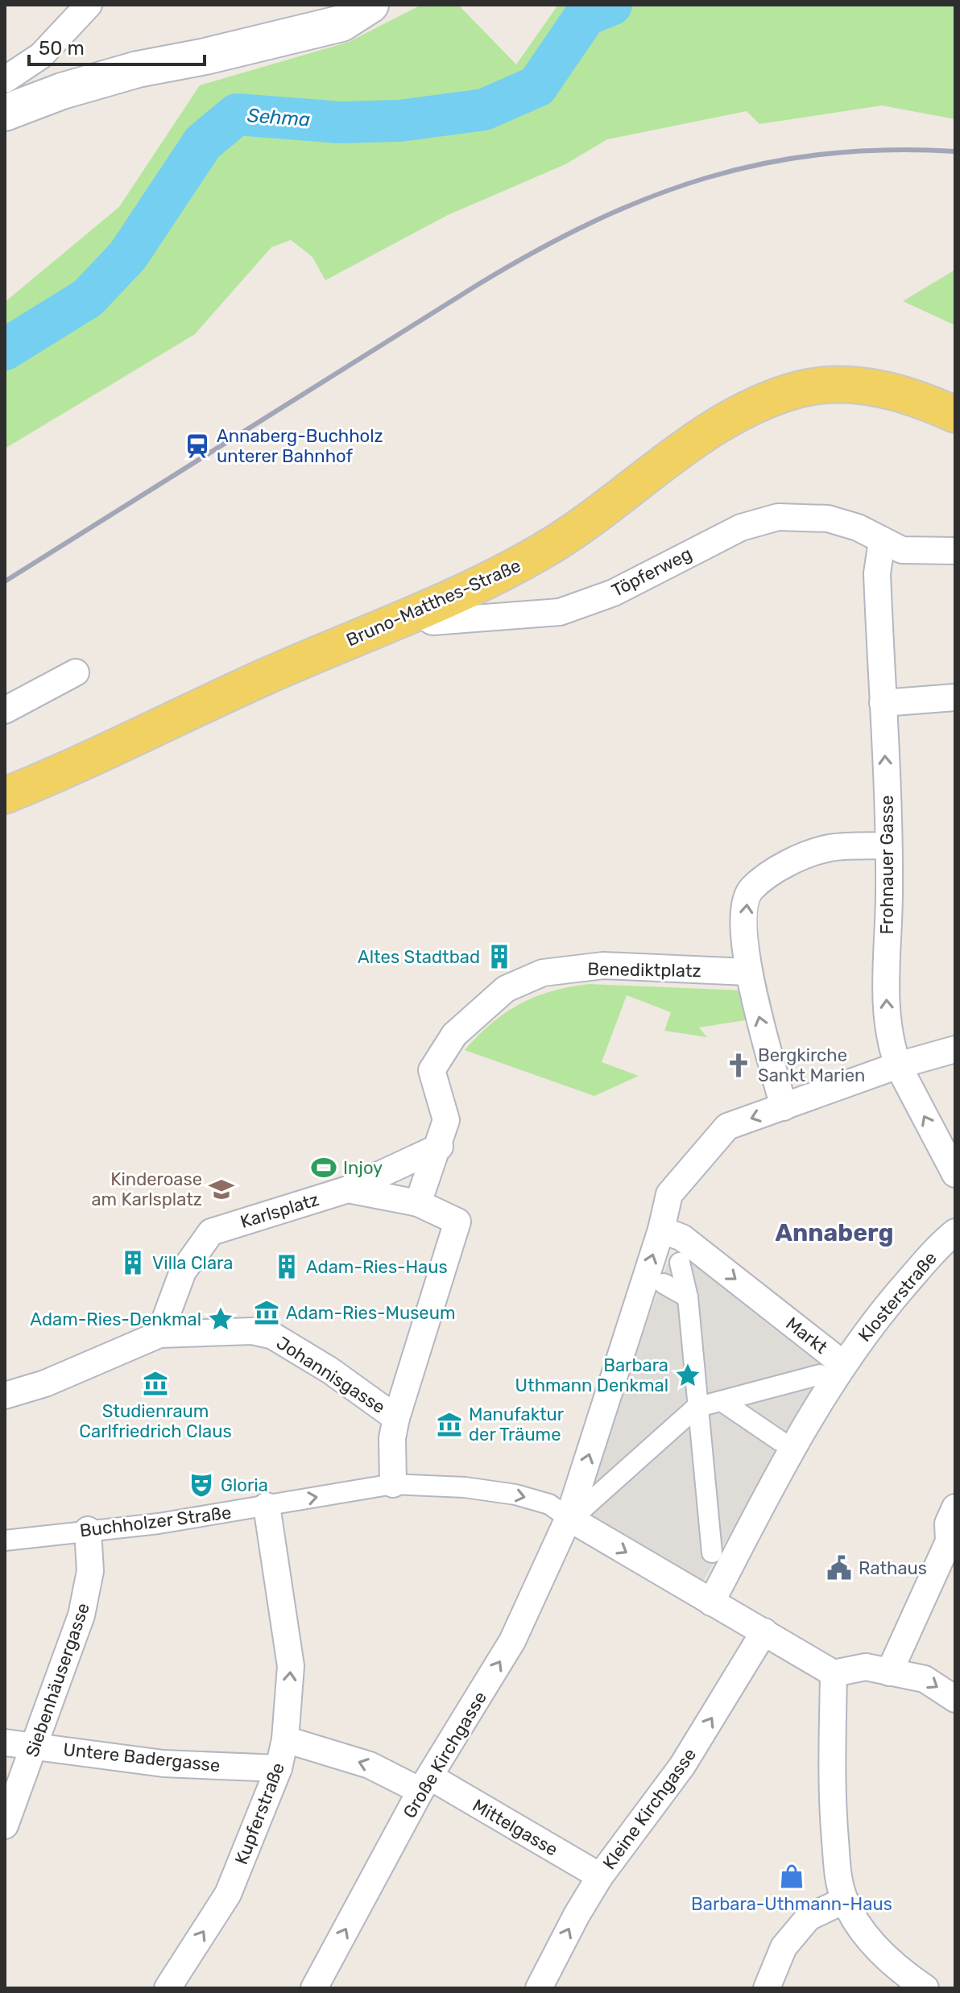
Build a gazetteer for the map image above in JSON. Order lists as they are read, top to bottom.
{
  "streets": {
    "main road": ["Bruno-Matthes-Straße"],
    "street": [
      "Töpferweg",
      "Frohnauer Gasse",
      "Benediktplatz",
      "Karlsplatz",
      "Klosterstraße",
      "Markt",
      "Johannisgasse",
      "Buchholzer Straße",
      "Siebenhäusergasse",
      "Große Kirchgasse",
      "Untere Badergasse",
      "Kleine Kirchgasse",
      "Kupferstraße",
      "Mittelgasse"
    ]
  },
  "crossings": [
    ["Töpferweg", "Bruno-Matthes-Straße"],
    ["Töpferweg", "Frohnauer Gasse"],
    ["Benediktplatz", "Karlsplatz"],
    ["Karlsplatz", "Johannisgasse"],
    ["Klosterstraße", "Markt"],
    ["Markt", "Buchholzer Straße"],
    ["Markt", "Große Kirchgasse"],
    ["Johannisgasse", "Buchholzer Straße"],
    ["Buchholzer Straße", "Siebenhäusergasse"],
    ["Buchholzer Straße", "Große Kirchgasse"],
    ["Buchholzer Straße", "Kupferstraße"],
    ["Siebenhäusergasse", "Untere Badergasse"],
    ["Große Kirchgasse", "Mittelgasse"],
    ["Untere Badergasse", "Kupferstraße"],
    ["Kleine Kirchgasse", "Mittelgasse"]
  ],
  "one_way": [
    "Frohnauer Gasse",
    "Buchholzer Straße",
    "Große Kirchgasse",
    "Kleine Kirchgasse",
    "Kupferstraße"
  ],
  "districts": ["Annaberg"],
  "water": ["Sehma"],
  "places": {
    "station": ["Annaberg-Buchholz unterer Bahnhof"],
    "building": ["Altes Stadtbad", "Villa Clara", "Adam-Ries-Haus"],
    "church": ["Bergkirche Sankt Marien"],
    "sports": ["Injoy"],
    "school or university": ["Kinderoase am Karlsplatz"],
    "museum": ["Adam-Ries-Museum", "Studienraum Carlfriedrich Claus", "Manufaktur der Träume"],
    "place": ["Adam-Ries-Denkmal", "Barbara Uthmann Denkmal"],
    "theatre": ["Gloria"],
    "public building": ["Rathaus"],
    "shop": ["Barbara-Uthmann-Haus"]
  },
  "scale_bar": "50 m"
}
